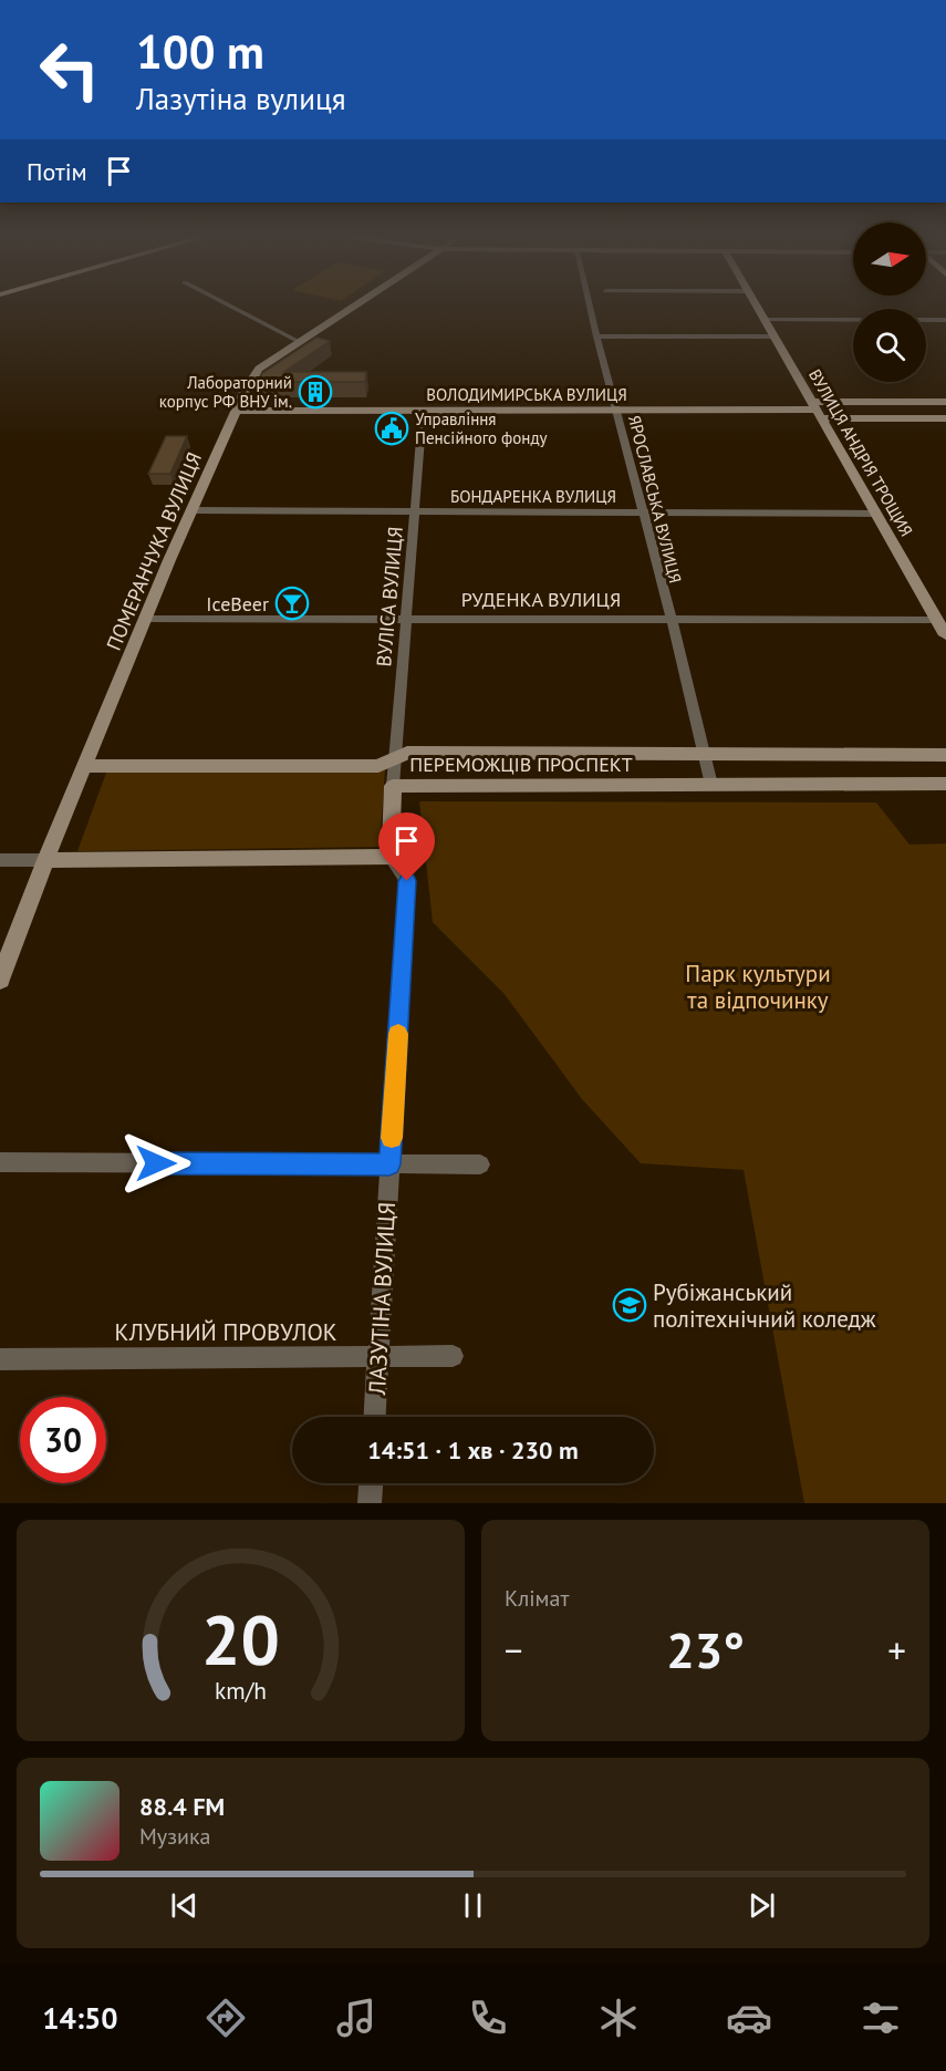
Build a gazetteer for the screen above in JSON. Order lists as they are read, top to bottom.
{
  "streets": {
    "street": [
      "ВОЛОДИМИРСЬКА ВУЛИЦЯ",
      "ВУЛИЦЯ АНДРІЯ ТРОЩИЯ",
      "БОНДАРЕНКА ВУЛИЦЯ",
      "ЯРОСЛАВСЬКА ВУЛИЦЯ",
      "ПОМЕРАНЧУКА ВУЛИЦЯ",
      "ВУЛІСА ВУЛИЦЯ",
      "РУДЕНКА ВУЛИЦЯ",
      "ПЕРЕМОЖЦІВ ПРОСПЕКТ",
      "ЛАЗУТІНА ВУЛИЦЯ",
      "КЛУБНИЙ ПРОВУЛОК"
    ]
  },
  "crossings": [
    ["ВОЛОДИМИРСЬКА ВУЛИЦЯ", "ВУЛИЦЯ АНДРІЯ ТРОЩИЯ"],
    ["ВОЛОДИМИРСЬКА ВУЛИЦЯ", "ЯРОСЛАВСЬКА ВУЛИЦЯ"],
    ["ВОЛОДИМИРСЬКА ВУЛИЦЯ", "ПОМЕРАНЧУКА ВУЛИЦЯ"],
    ["ВОЛОДИМИРСЬКА ВУЛИЦЯ", "ВУЛІСА ВУЛИЦЯ"],
    ["ВУЛИЦЯ АНДРІЯ ТРОЩИЯ", "БОНДАРЕНКА ВУЛИЦЯ"],
    ["ВУЛИЦЯ АНДРІЯ ТРОЩИЯ", "РУДЕНКА ВУЛИЦЯ"],
    ["БОНДАРЕНКА ВУЛИЦЯ", "ЯРОСЛАВСЬКА ВУЛИЦЯ"],
    ["БОНДАРЕНКА ВУЛИЦЯ", "ПОМЕРАНЧУКА ВУЛИЦЯ"],
    ["БОНДАРЕНКА ВУЛИЦЯ", "ВУЛІСА ВУЛИЦЯ"],
    ["ЯРОСЛАВСЬКА ВУЛИЦЯ", "РУДЕНКА ВУЛИЦЯ"],
    ["ЯРОСЛАВСЬКА ВУЛИЦЯ", "ПЕРЕМОЖЦІВ ПРОСПЕКТ"],
    ["ПОМЕРАНЧУКА ВУЛИЦЯ", "РУДЕНКА ВУЛИЦЯ"],
    ["ПОМЕРАНЧУКА ВУЛИЦЯ", "ПЕРЕМОЖЦІВ ПРОСПЕКТ"],
    ["ВУЛІСА ВУЛИЦЯ", "РУДЕНКА ВУЛИЦЯ"],
    ["ВУЛІСА ВУЛИЦЯ", "ПЕРЕМОЖЦІВ ПРОСПЕКТ"],
    ["ПЕРЕМОЖЦІВ ПРОСПЕКТ", "ЛАЗУТІНА ВУЛИЦЯ"],
    ["ЛАЗУТІНА ВУЛИЦЯ", "КЛУБНИЙ ПРОВУЛОК"]
  ],
  "parks": ["Парк культури та відпочинку"],
  "places": {
    "building": ["Лабораторний корпус РФ ВНУ ім."],
    "public building": ["Управління Пенсійного фонду"],
    "bar": ["IceBeer"],
    "school or university": ["Рубіжанський політехнічний коледж"]
  },
  "north": "right",
  "page": {
    "turn": ["100 m", "Лазутіна вулиця"],
    "then": "Потім",
    "limit": "30",
    "trip": "14:51 · 1 хв · 230 m",
    "tile": "Клімат",
    "heat": ["−", "23°", "+"],
    "song": ["88.4 FM", "Музика"],
    "tabs": "14:50",
    "gauge": ["20", "km/h"]
  }
}
